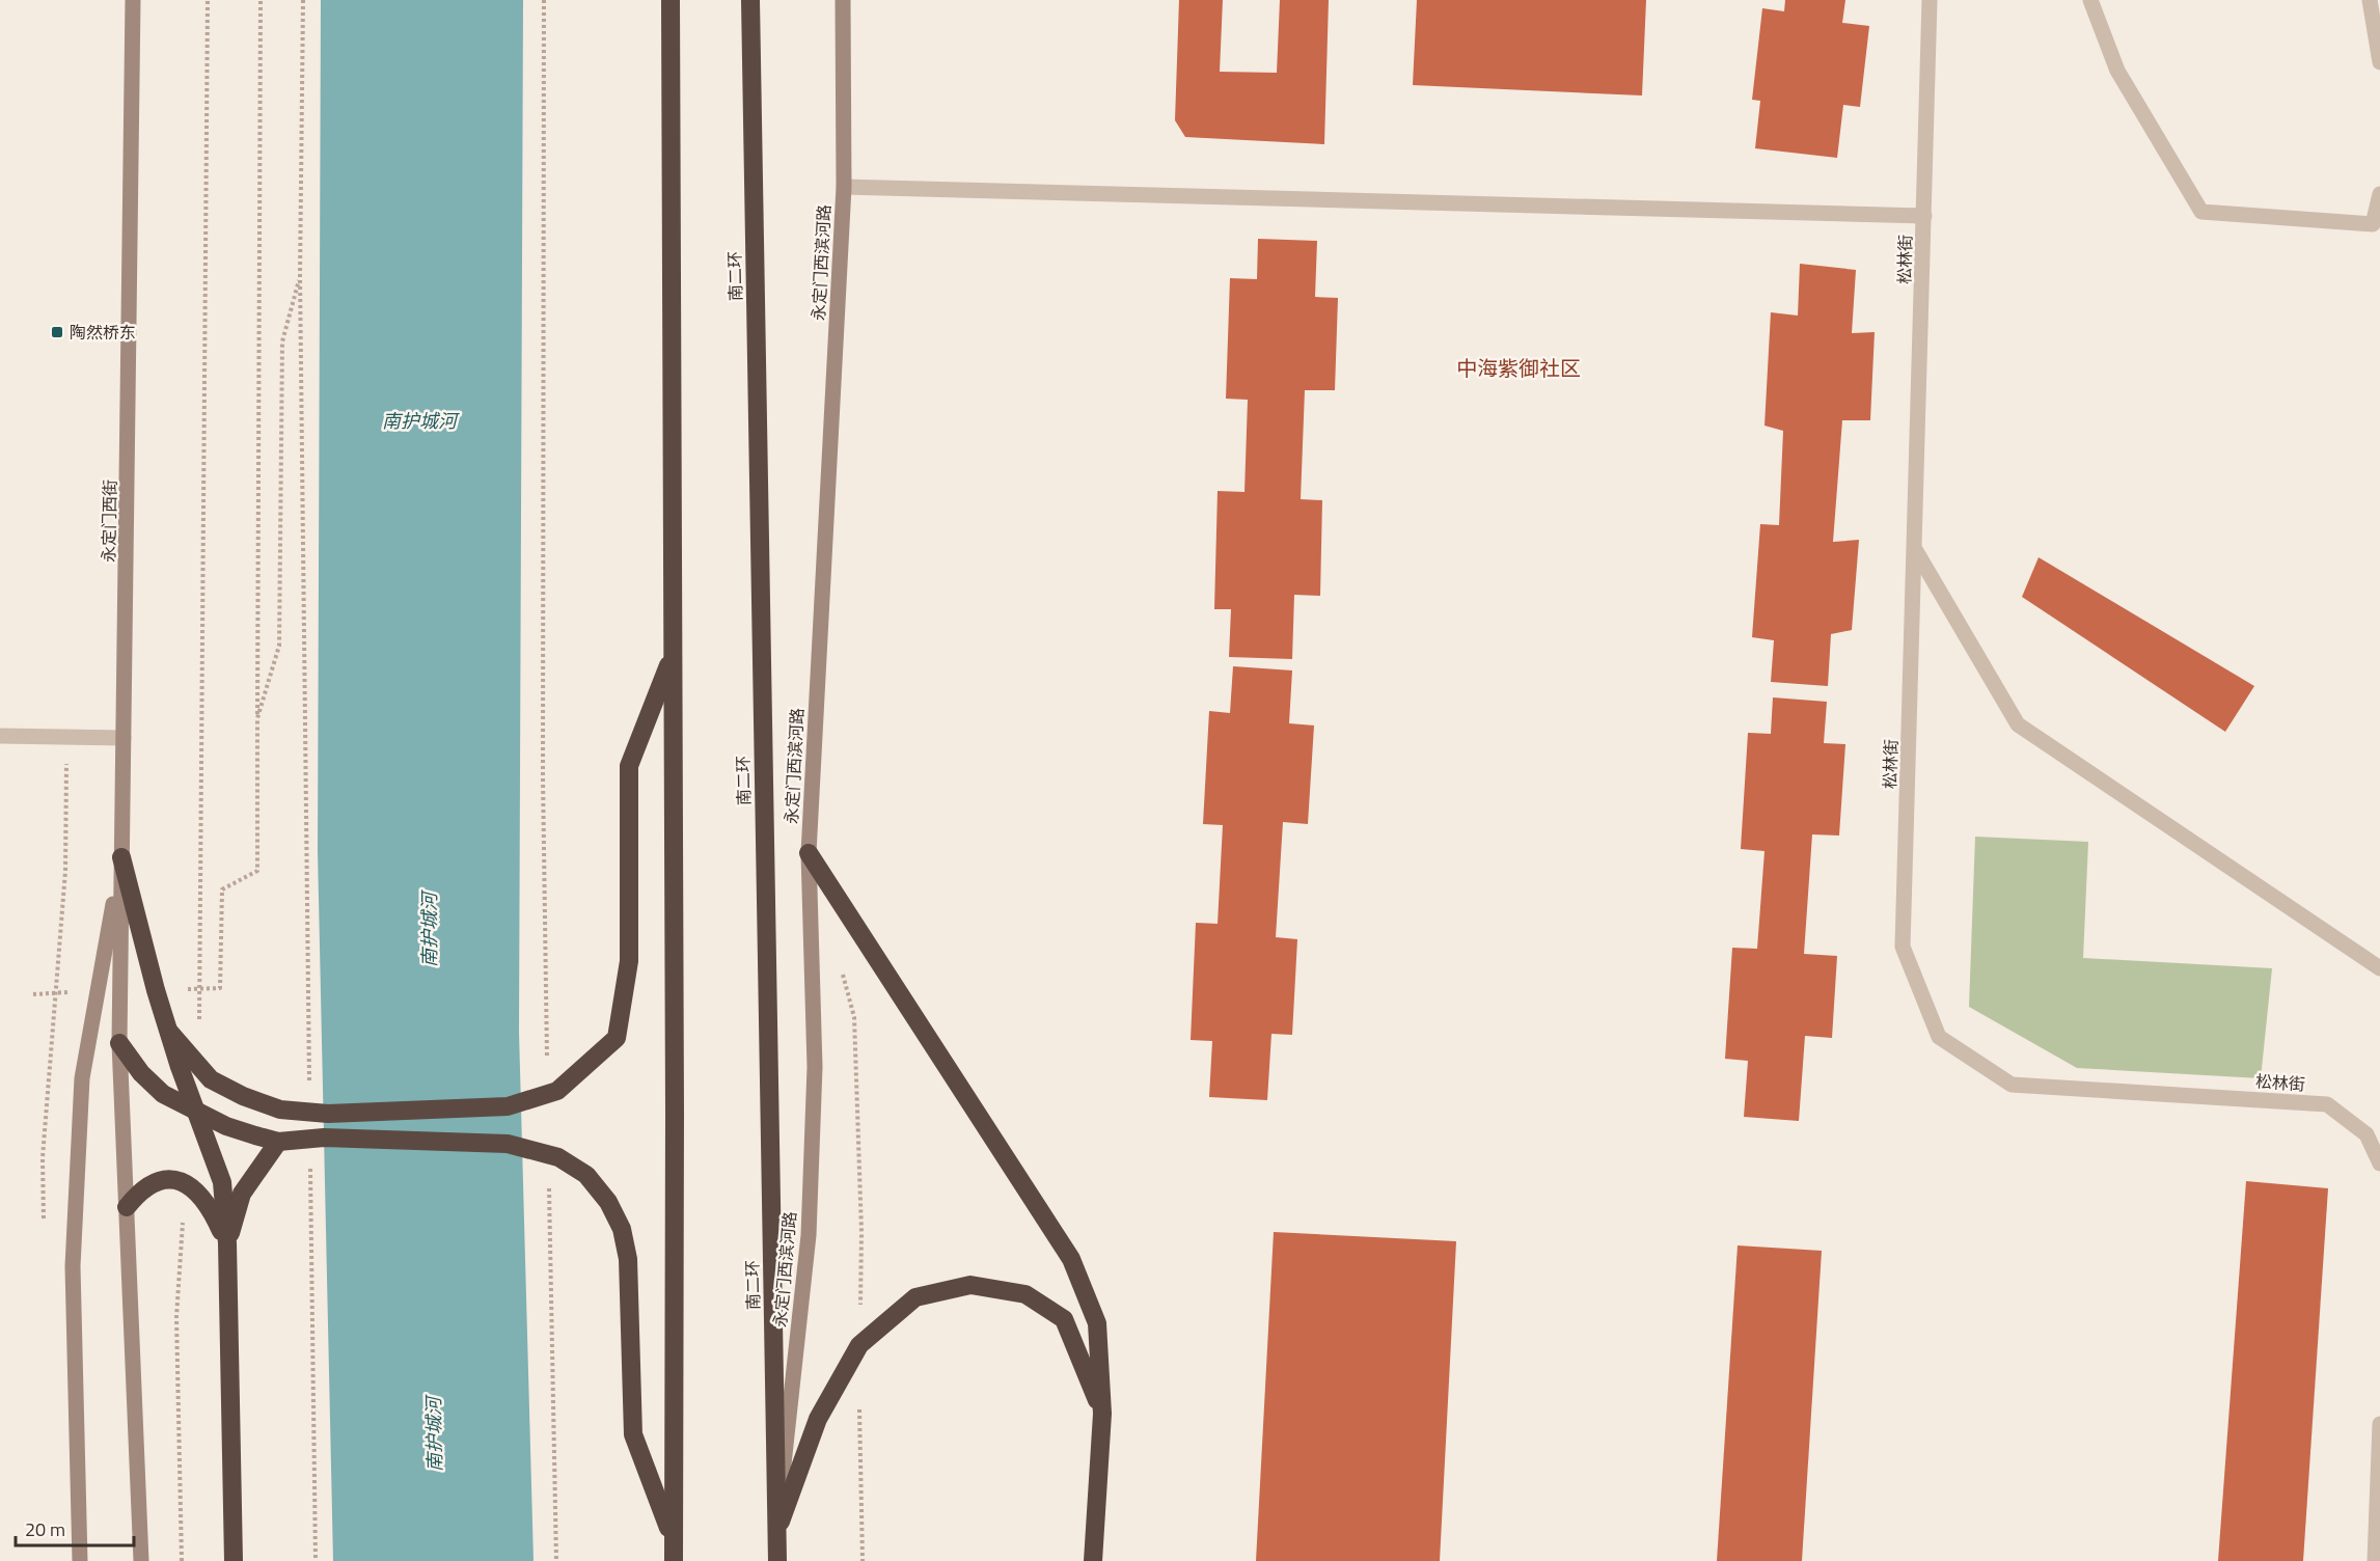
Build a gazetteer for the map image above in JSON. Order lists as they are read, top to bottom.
{
  "streets": {
    "highway": ["南二环"],
    "street": ["松林街", "永定门西滨河路", "永定门西街"]
  },
  "crossings": [
    ["永定门西滨河路", "南二环"]
  ],
  "districts": ["中海紫御社区"],
  "water": ["南护城河"],
  "places": {
    "transit": ["陶然桥东"]
  },
  "scale_bar": "20 m"
}
